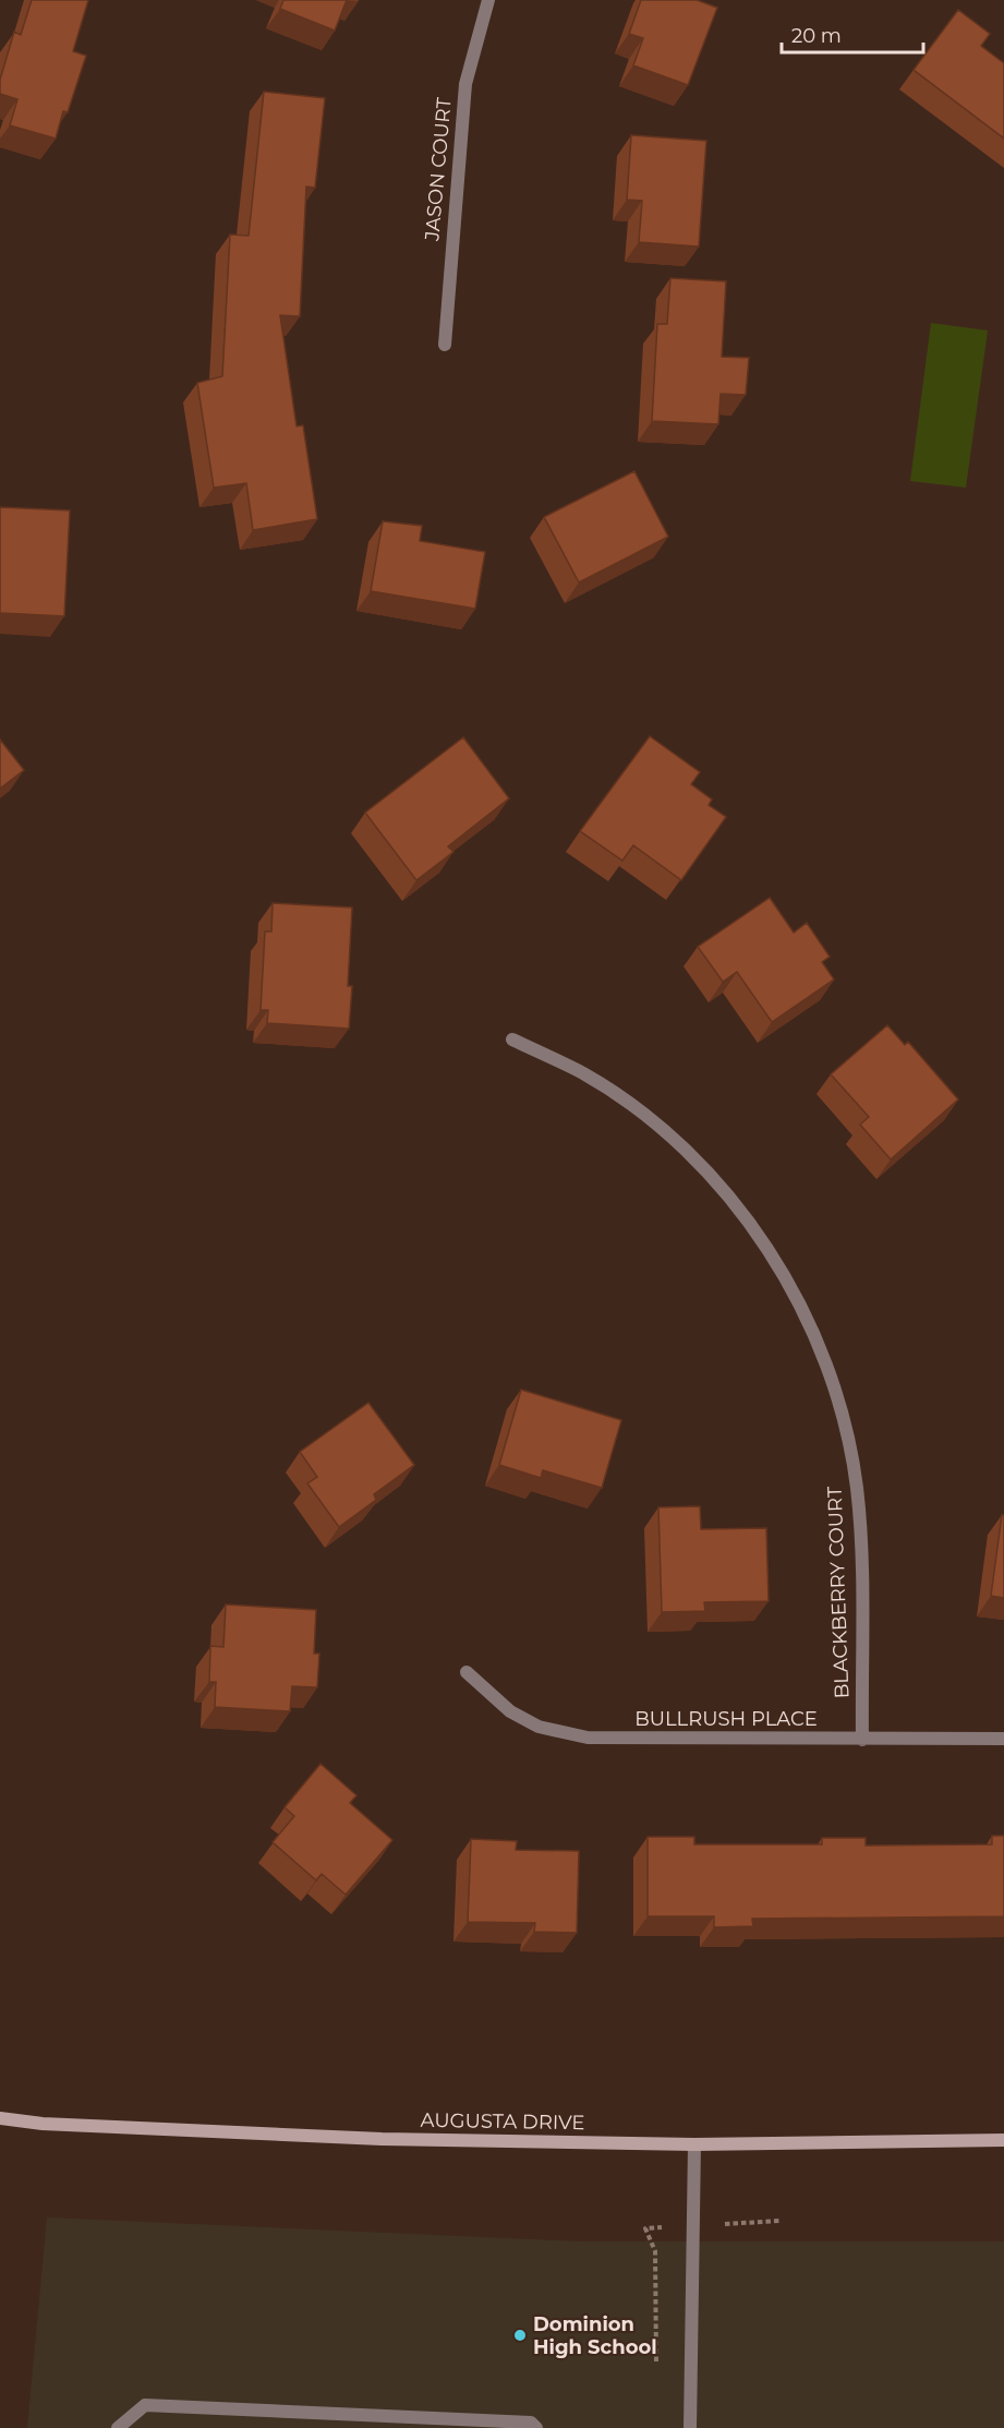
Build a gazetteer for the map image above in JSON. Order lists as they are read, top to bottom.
{
  "streets": {
    "street": [
      "JASON COURT",
      "BLACKBERRY COURT",
      "BULLRUSH PLACE",
      "AUGUSTA DRIVE"
    ]
  },
  "crossings": [
    ["BLACKBERRY COURT", "BULLRUSH PLACE"]
  ],
  "places": ["Dominion High School"],
  "scale_bar": "20 m"
}
